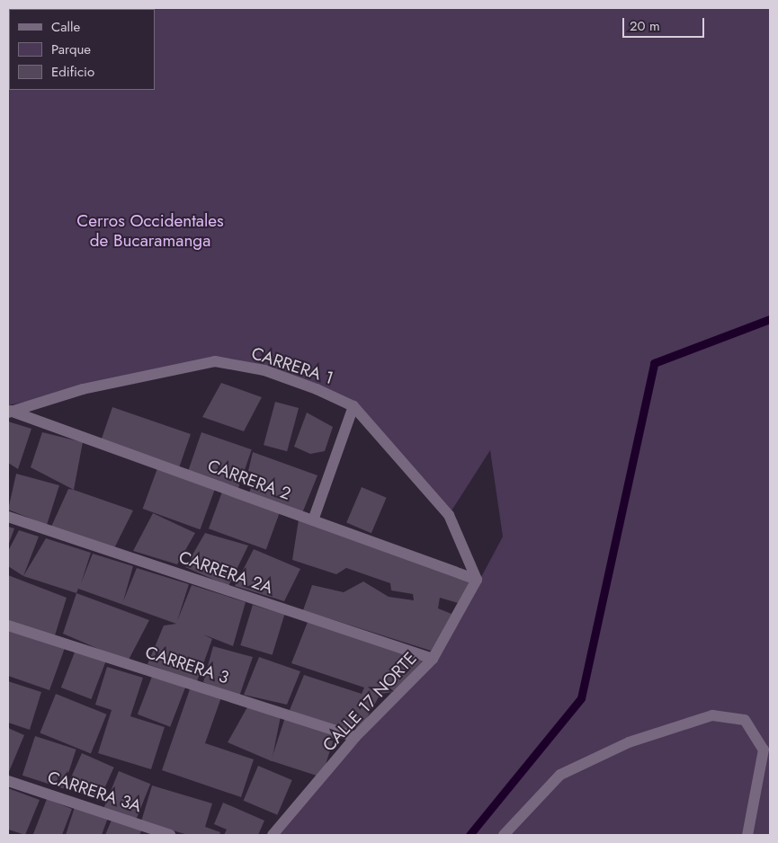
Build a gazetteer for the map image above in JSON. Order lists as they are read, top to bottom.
{
  "streets": {
    "street": [
      "CARRERA 1",
      "CARRERA 2",
      "CARRERA 2A",
      "CARRERA 3",
      "CALLE 17 NORTE",
      "CARRERA 3A"
    ]
  },
  "crossings": [
    ["CARRERA 1", "CARRERA 2"],
    ["CARRERA 1", "CALLE 17 NORTE"],
    ["CARRERA 2", "CALLE 17 NORTE"],
    ["CARRERA 2A", "CALLE 17 NORTE"],
    ["CARRERA 3", "CALLE 17 NORTE"]
  ],
  "parks": ["Cerros Occidentales de Bucaramanga"],
  "legend": ["Calle", "Parque", "Edificio"],
  "scale_bar": "20 m"
}
